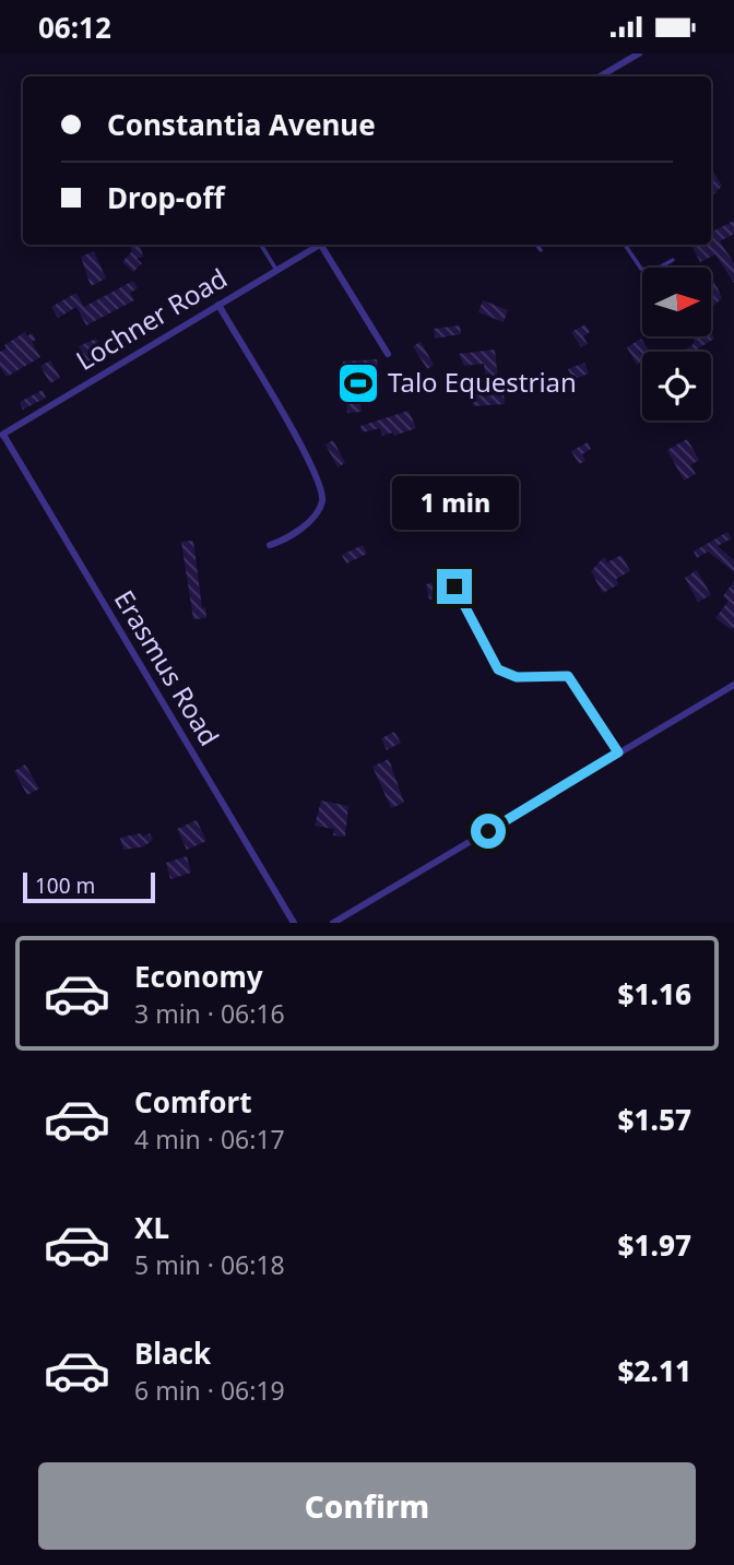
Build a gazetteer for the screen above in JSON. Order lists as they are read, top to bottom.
{
  "streets": {
    "street": ["Lochner Road", "Erasmus Road"]
  },
  "crossings": [
    ["Lochner Road", "Erasmus Road"]
  ],
  "places": {
    "sports": ["Talo Equestrian"]
  },
  "scale_bar": "100 m",
  "north": "right",
  "page": {
    "status": "06:12",
    "banner": ["Constantia Avenue", "Drop-off"],
    "bubble": "1 min",
    "scale": "100 m",
    "list": [
      {
        "name": "Economy",
        "note": "3 min · 06:16",
        "value": "$1.16"
      },
      {
        "name": "Comfort",
        "note": "4 min · 06:17",
        "value": "$1.57"
      },
      {
        "name": "XL",
        "note": "5 min · 06:18",
        "value": "$1.97"
      },
      {
        "name": "Black",
        "note": "6 min · 06:19",
        "value": "$2.11"
      }
    ],
    "buttons": "Confirm"
  }
}
